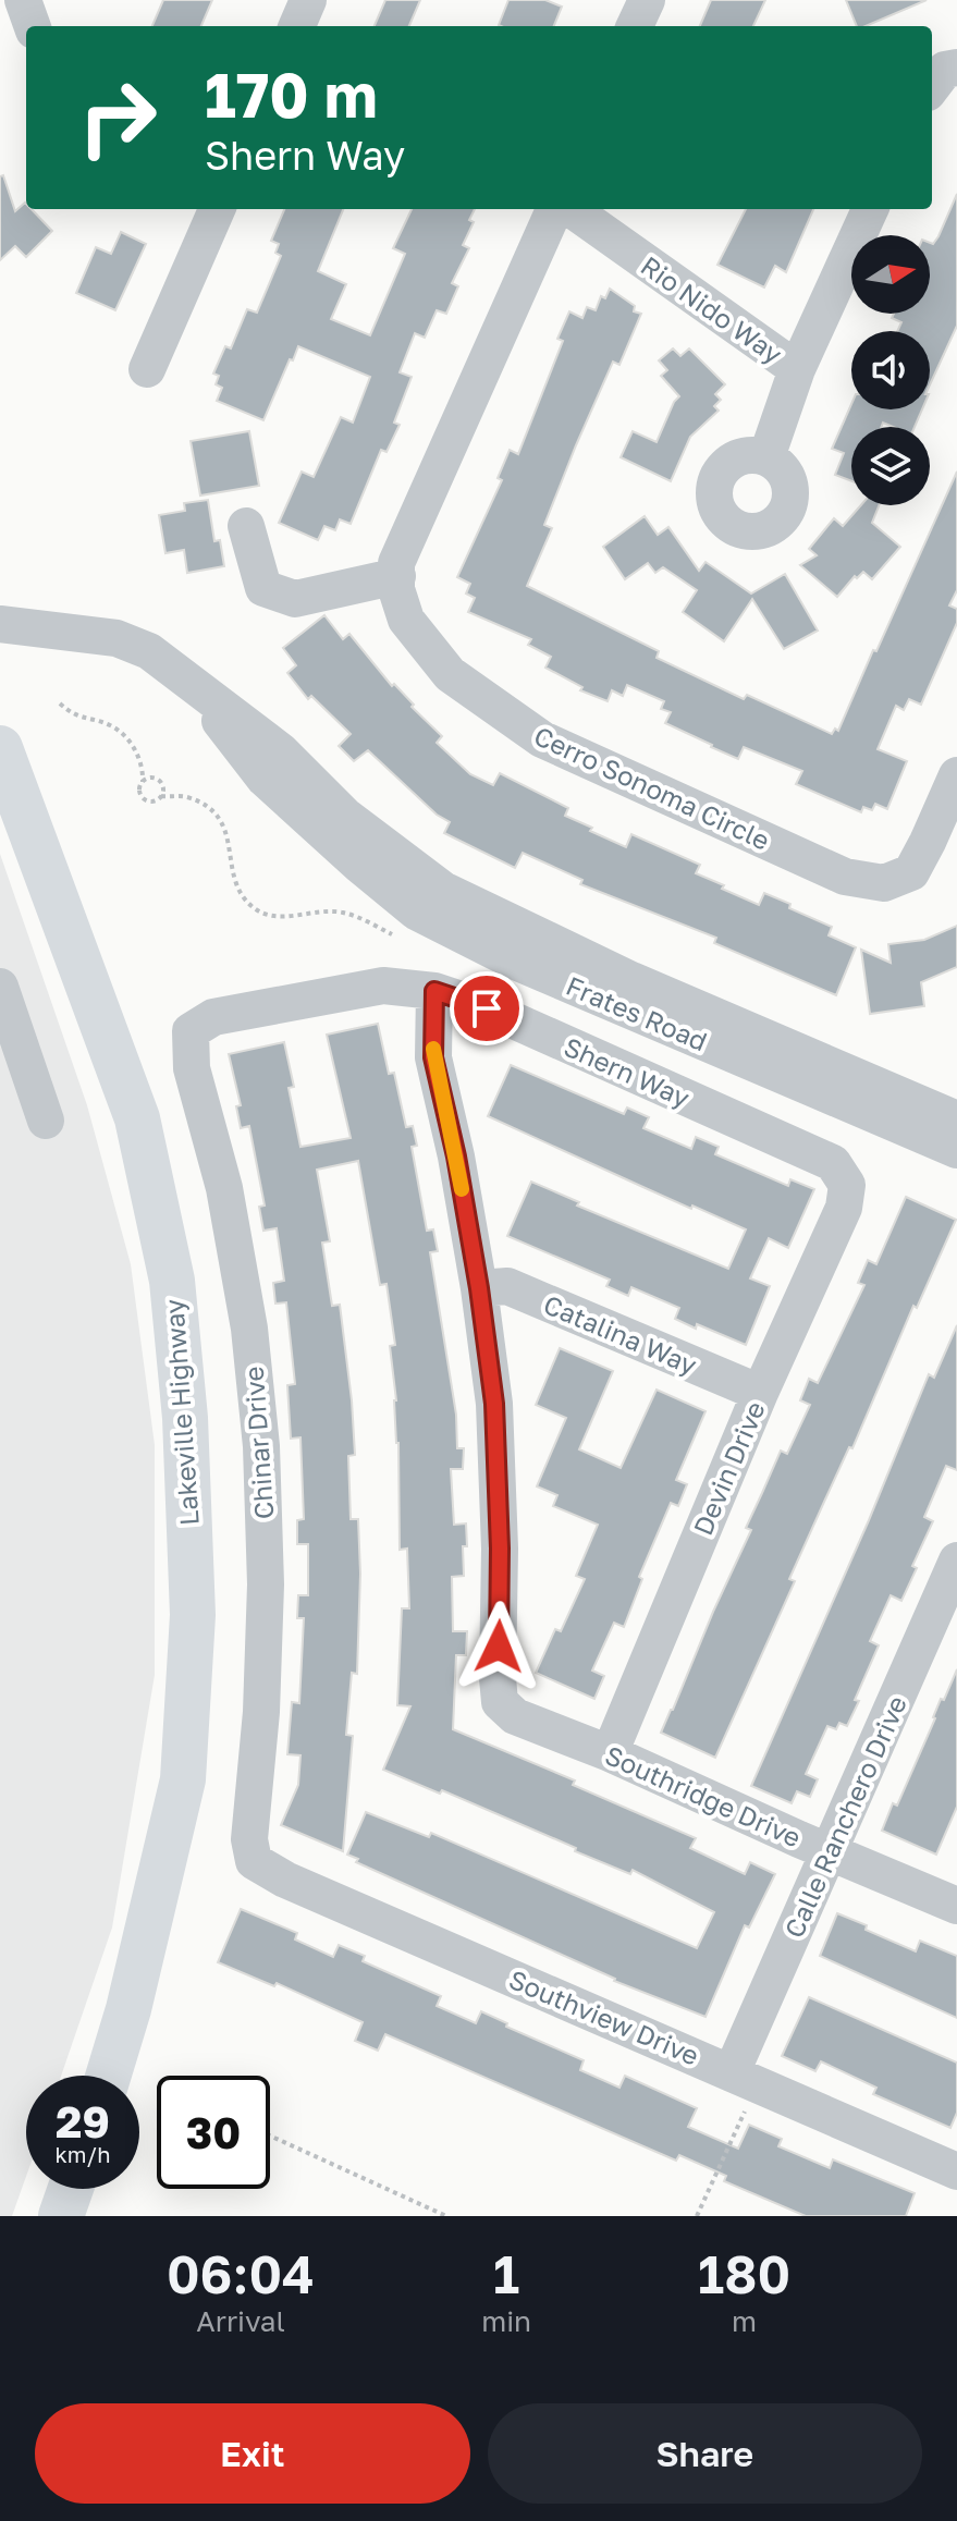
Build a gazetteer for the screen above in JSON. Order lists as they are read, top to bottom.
{
  "streets": {
    "main road": ["Lakeville Highway"],
    "street": [
      "Rio Nido Way",
      "Cerro Sonoma Circle",
      "Frates Road",
      "Shern Way",
      "Catalina Way",
      "Chinar Drive",
      "Devin Drive",
      "Southridge Drive",
      "Calle Ranchero Drive",
      "Southview Drive"
    ]
  },
  "crossings": [
    ["Shern Way", "Chinar Drive"],
    ["Shern Way", "Devin Drive"],
    ["Catalina Way", "Devin Drive"],
    ["Catalina Way", "Southridge Drive"],
    ["Chinar Drive", "Southview Drive"],
    ["Devin Drive", "Southridge Drive"],
    ["Southridge Drive", "Calle Ranchero Drive"],
    ["Calle Ranchero Drive", "Southview Drive"]
  ],
  "north": "right",
  "page": {
    "turn": ["170 m", "Shern Way"],
    "speed": "29 km/h",
    "limit": "30",
    "eta": [
      "06:04",
      "Arrival",
      "1",
      "min",
      "180",
      "m"
    ],
    "buttons": ["Exit", "Share"]
  }
}
